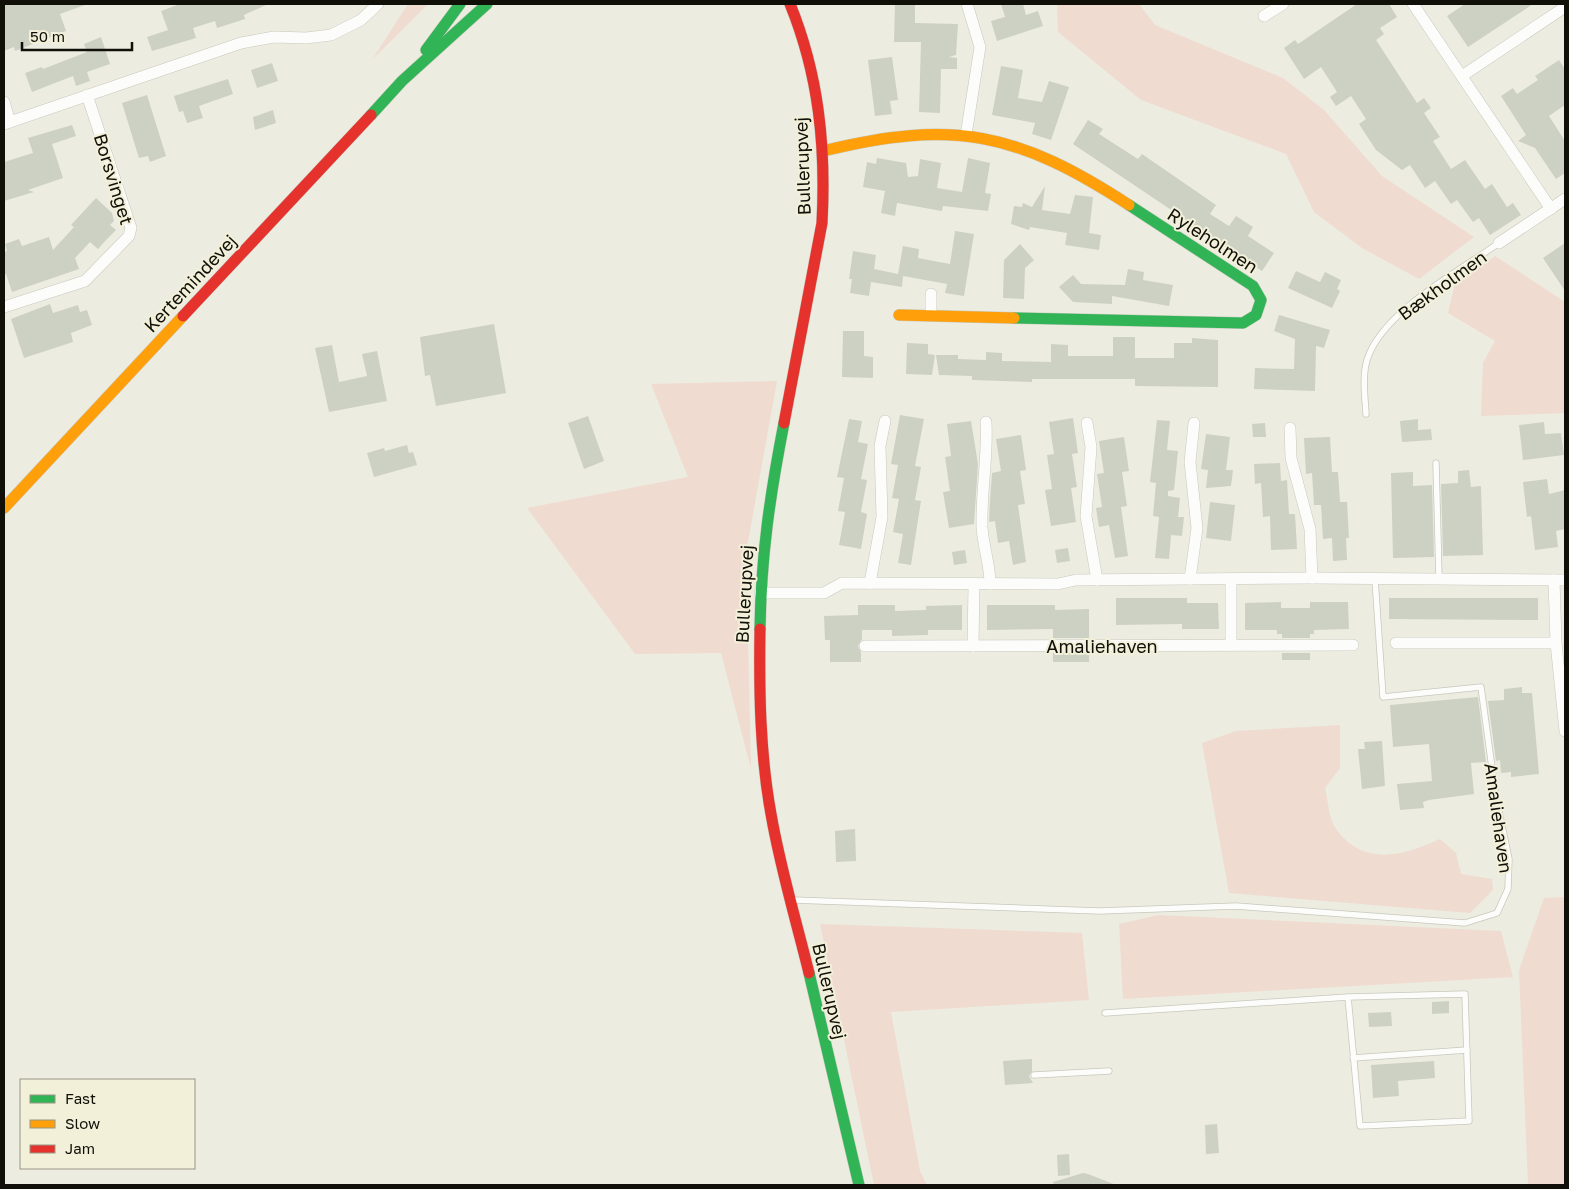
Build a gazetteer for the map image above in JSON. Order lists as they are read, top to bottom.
{
  "streets": {
    "street": [
      "Bullerupvej",
      "Borsvinget",
      "Ryleholmen",
      "Kertemindevej",
      "Bækholmen",
      "Amaliehaven"
    ]
  },
  "crossings": [
    ["Bullerupvej", "Ryleholmen"],
    ["Bullerupvej", "Amaliehaven"]
  ],
  "legend": ["Fast", "Slow", "Jam"],
  "scale_bar": "50 m"
}
